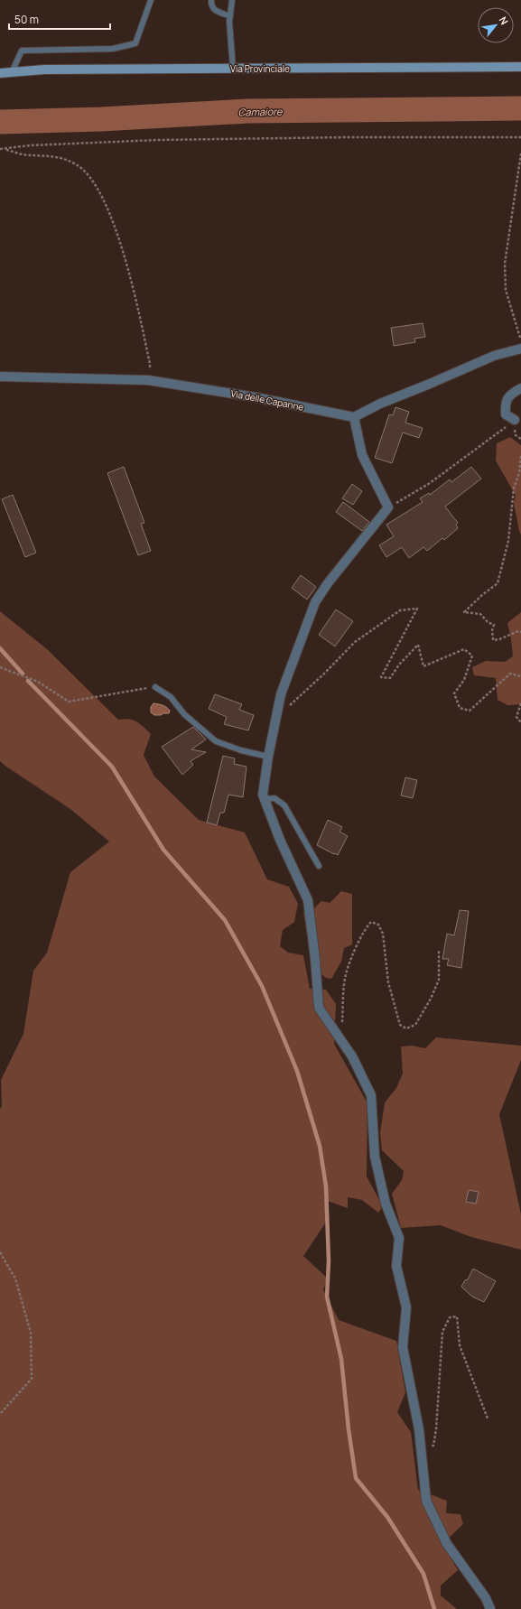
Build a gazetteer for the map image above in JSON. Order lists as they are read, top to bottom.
{
  "streets": {
    "main road": ["Via Provinciale"],
    "street": ["Via delle Capanne"]
  },
  "water": ["Camaiore"],
  "scale_bar": "50 m",
  "north": "top right"
}
